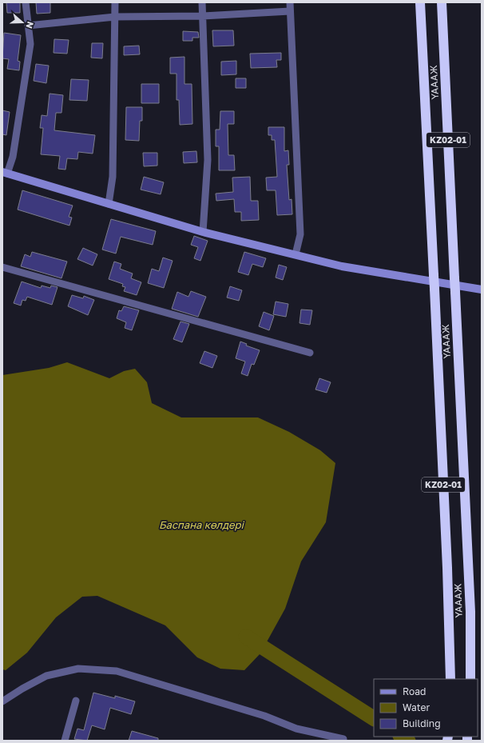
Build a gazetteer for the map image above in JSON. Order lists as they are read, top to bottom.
{
  "streets": {
    "highway": ["ҮАААЖ", "KZ02-01"]
  },
  "water": ["Баспана көлдері"],
  "legend": ["Road", "Water", "Building"],
  "north": "right"
}
